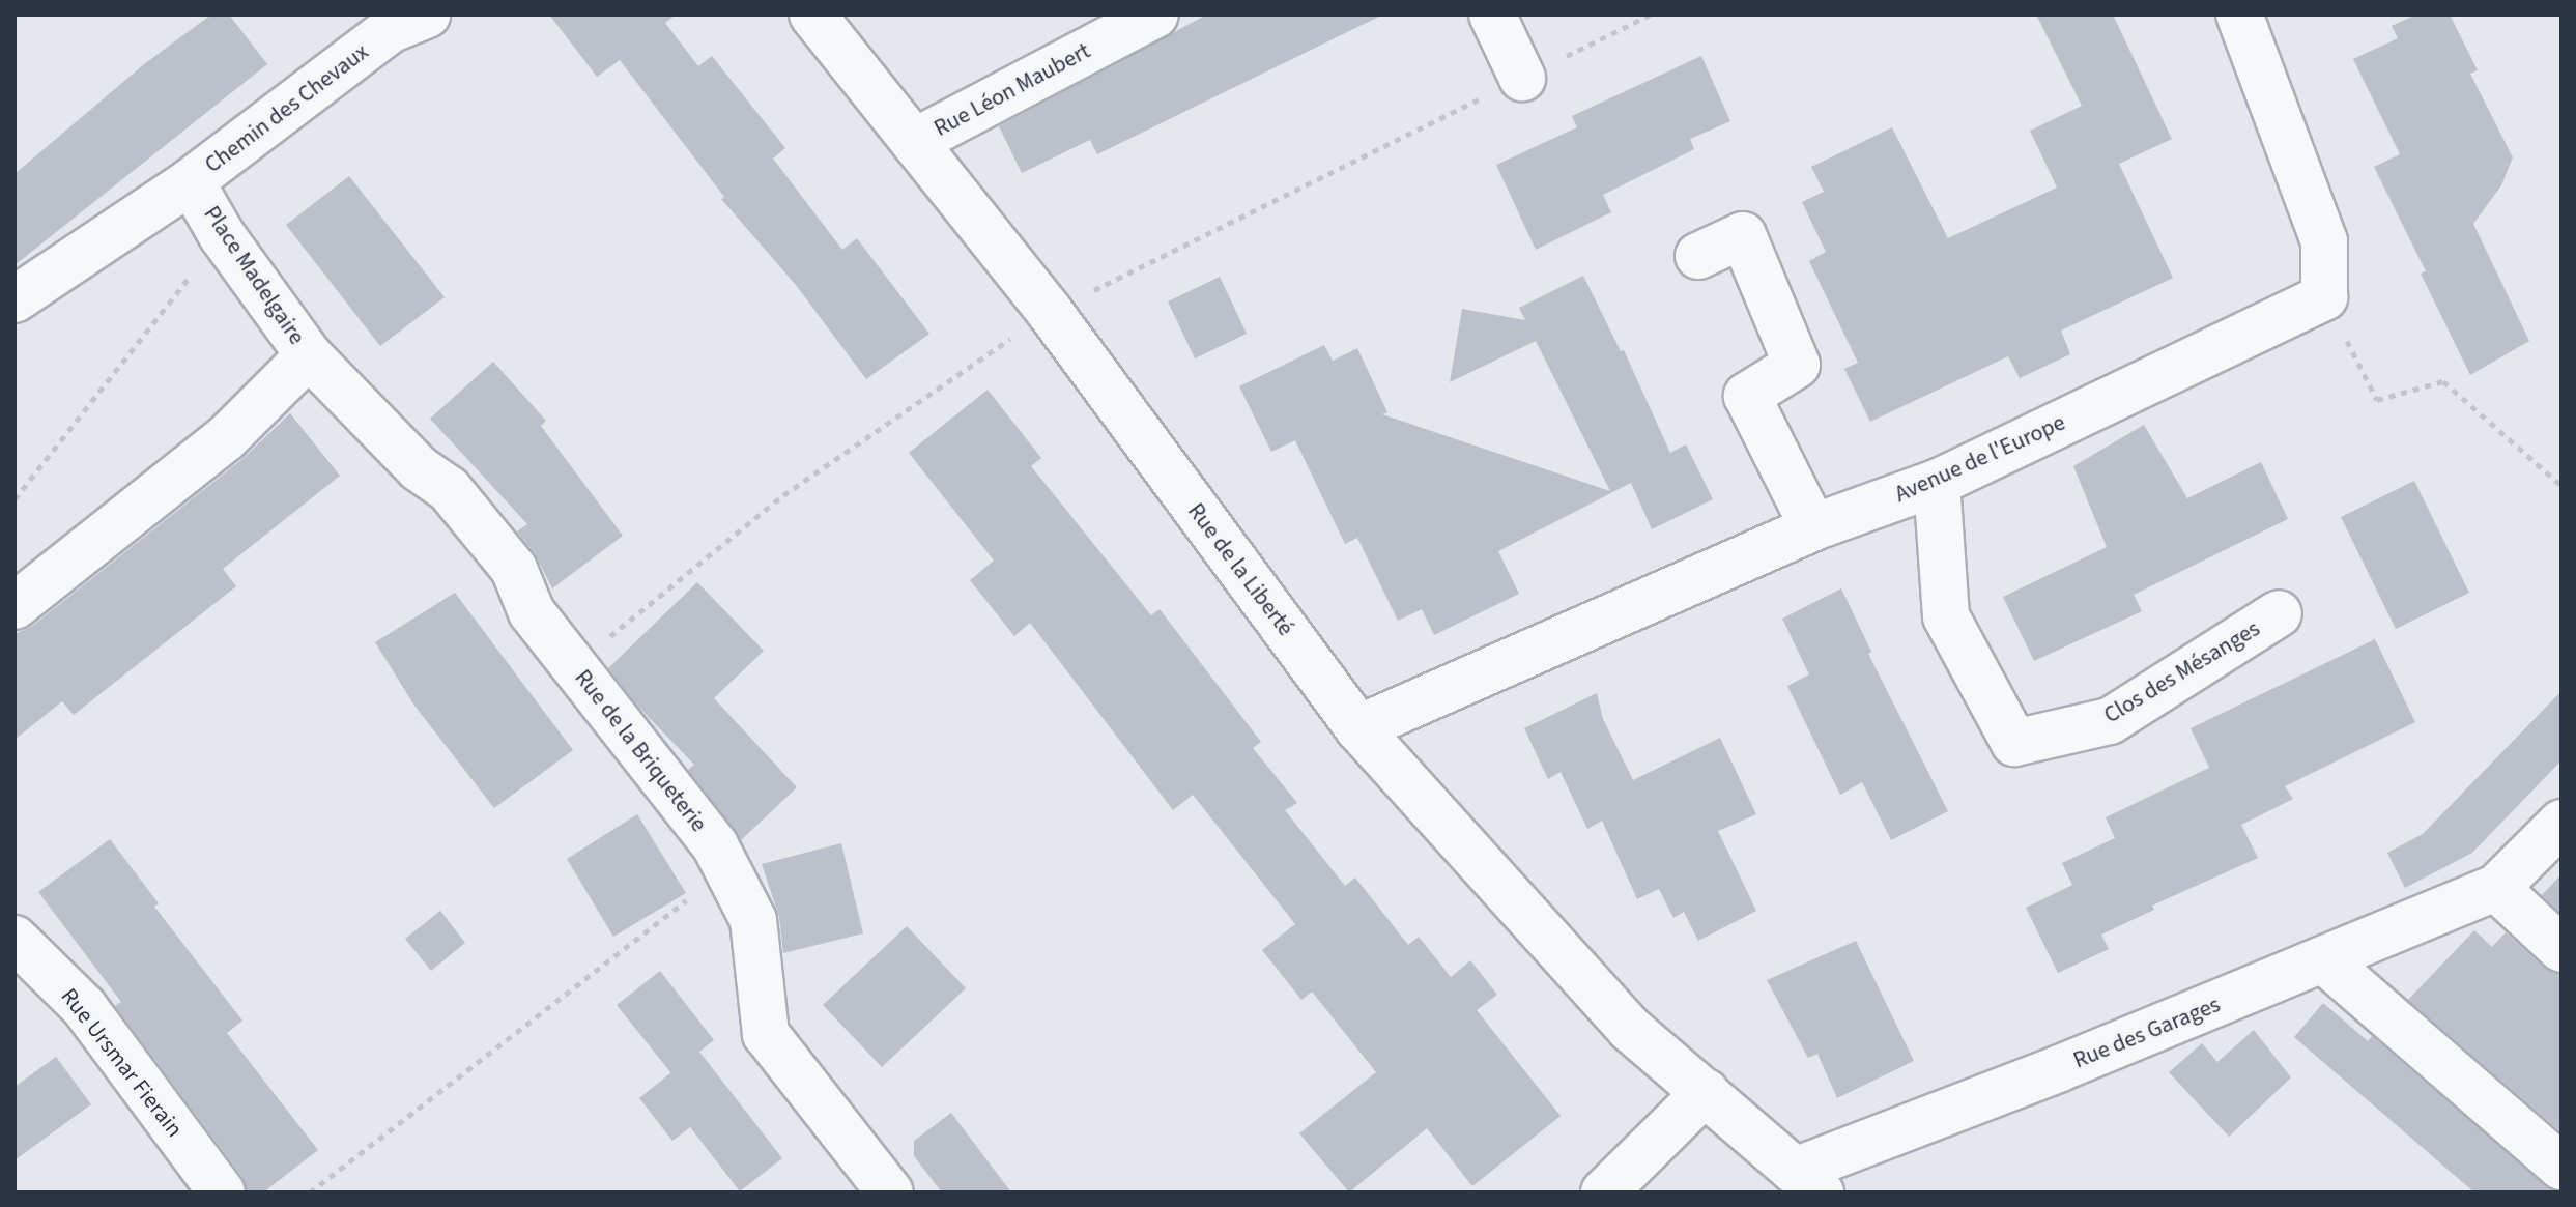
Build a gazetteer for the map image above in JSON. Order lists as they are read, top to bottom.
{
  "streets": {
    "street": [
      "Rue Léon Maubert",
      "Chemin des Chevaux",
      "Place Madelgaire",
      "Avenue de l'Europe",
      "Rue de la Liberté",
      "Clos des Mésanges",
      "Rue de la Briqueterie",
      "Rue des Garages",
      "Rue Ursmar Fierain"
    ]
  },
  "crossings": [
    ["Rue Léon Maubert", "Rue de la Liberté"],
    ["Chemin des Chevaux", "Place Madelgaire"],
    ["Place Madelgaire", "Rue de la Briqueterie"],
    ["Avenue de l'Europe", "Rue de la Liberté"],
    ["Avenue de l'Europe", "Clos des Mésanges"],
    ["Rue de la Liberté", "Rue des Garages"]
  ]
}
